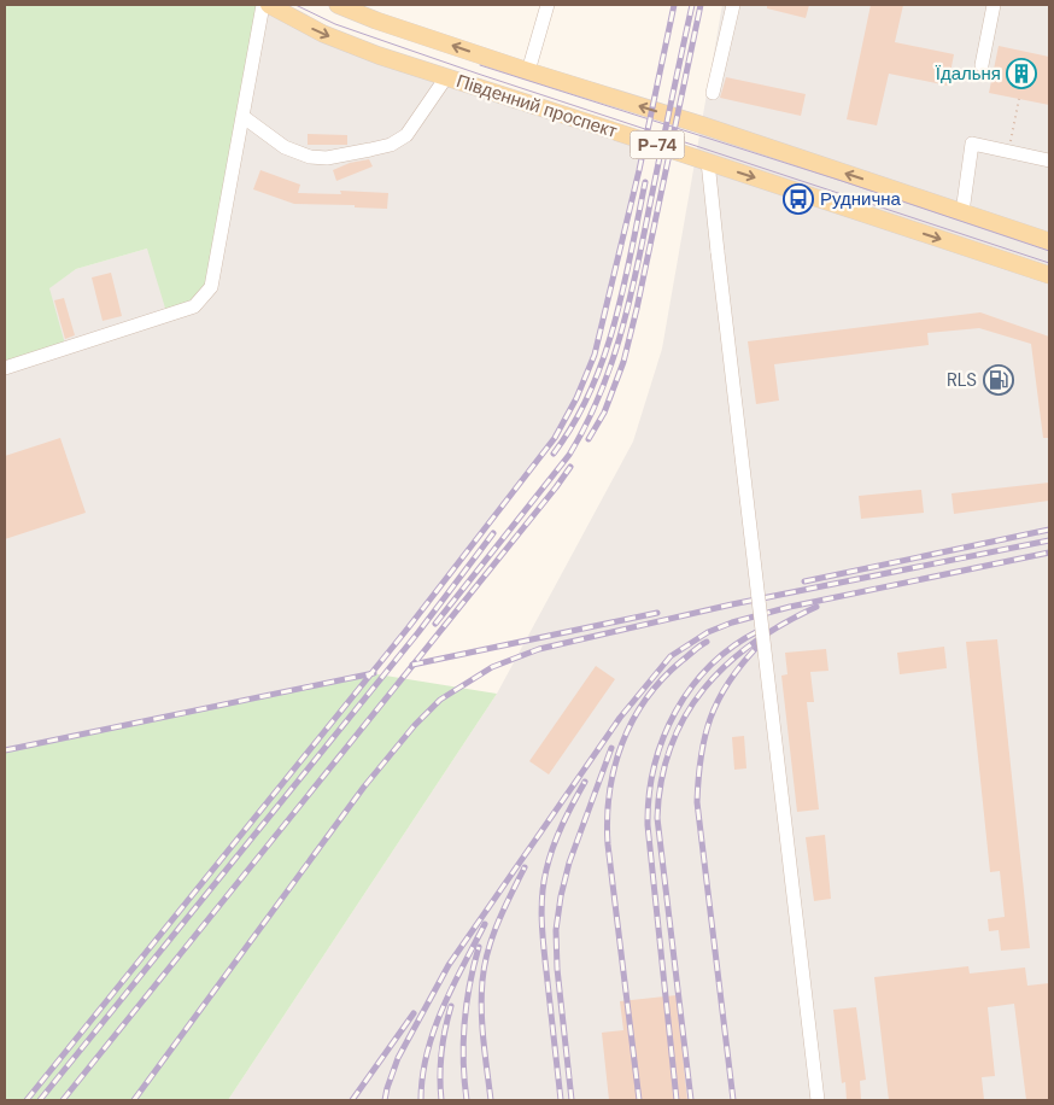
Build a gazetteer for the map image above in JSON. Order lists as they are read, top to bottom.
{
  "streets": {
    "main road": ["Південний проспект", "Р-74"]
  },
  "places": {
    "building": ["Їдальня"],
    "bus stop": ["Руднична"],
    "fuel station": ["RLS"]
  }
}
